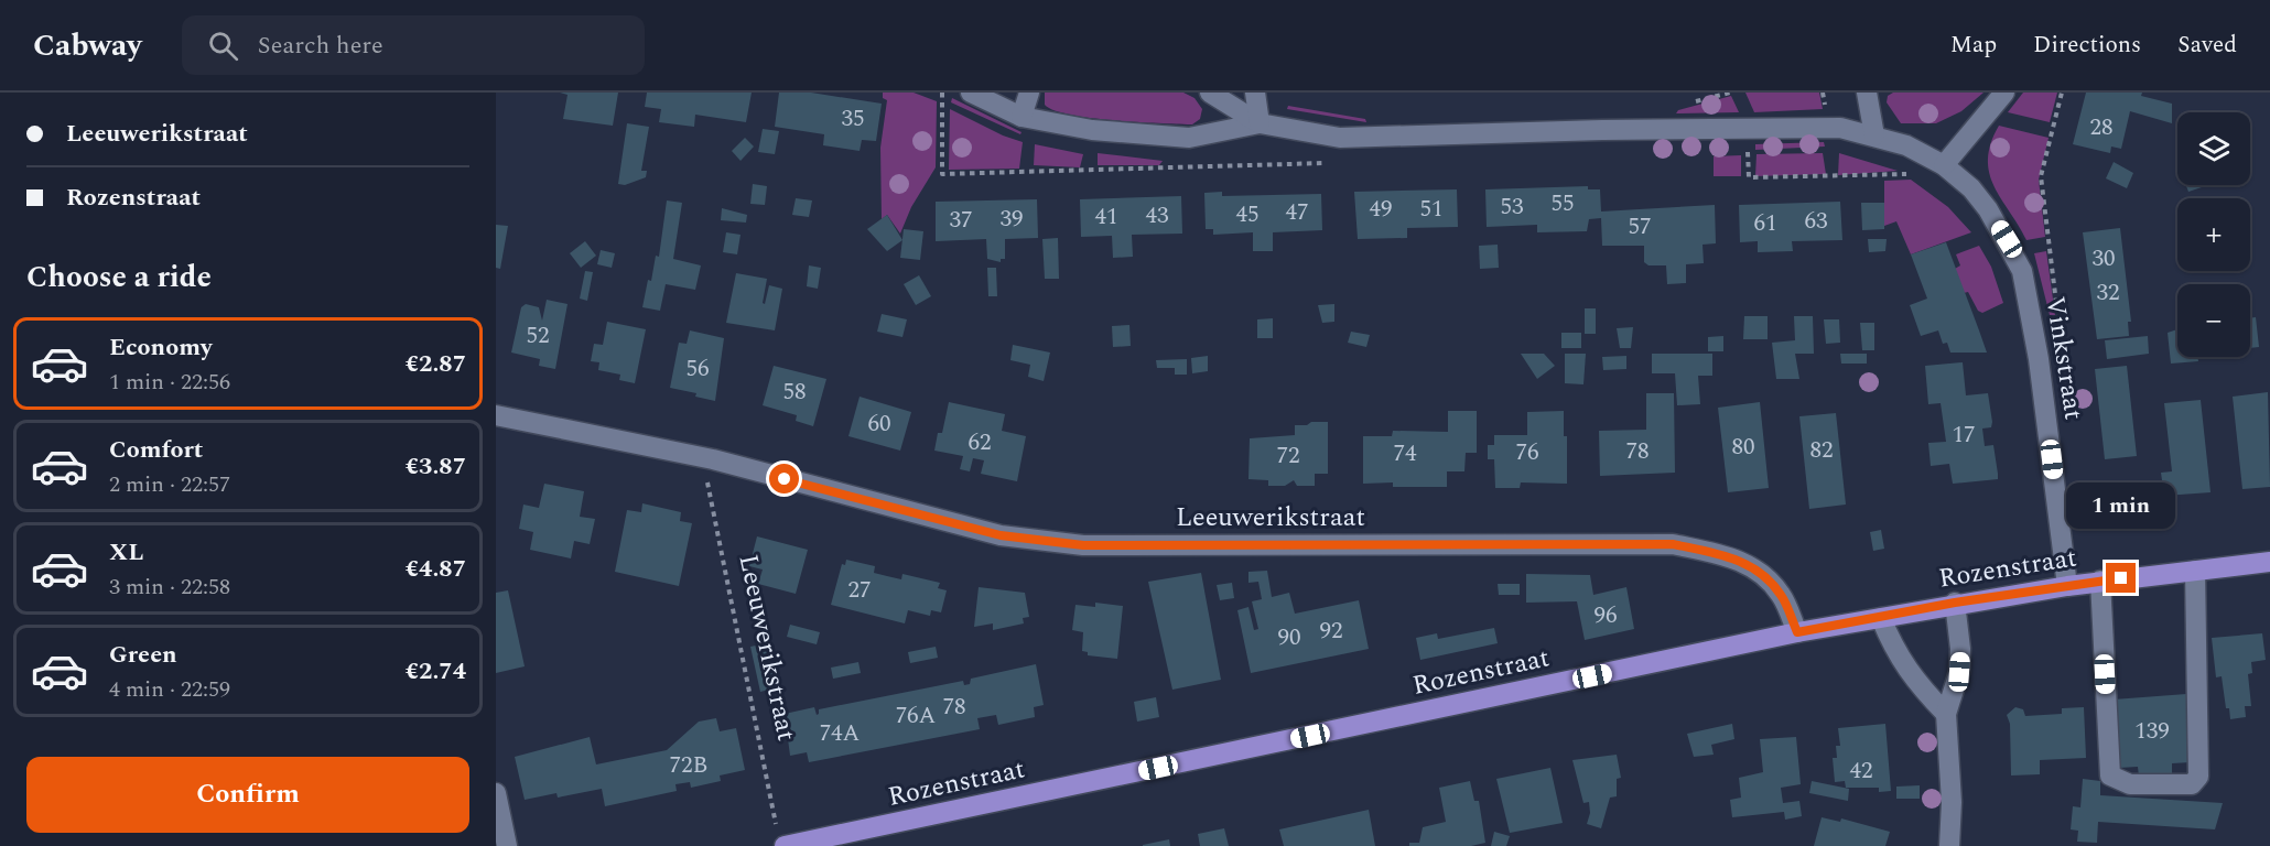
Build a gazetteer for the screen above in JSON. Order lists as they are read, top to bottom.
{
  "streets": {
    "main road": ["Rozenstraat"],
    "street": ["Vinkstraat", "Leeuwerikstraat"]
  },
  "crossings": [
    ["Vinkstraat", "Rozenstraat"],
    ["Leeuwerikstraat", "Rozenstraat"]
  ],
  "house_numbers": [
    "35",
    "28",
    "55",
    "53",
    "49",
    "51",
    "47",
    "45",
    "43",
    "41",
    "39",
    "37",
    "63",
    "61",
    "57",
    "30",
    "32",
    "52",
    "56",
    "58",
    "60",
    "17",
    "62",
    "80",
    "82",
    "78",
    "76",
    "74",
    "72",
    "27",
    "96",
    "92",
    "90",
    "78",
    "76A",
    "139",
    "74A",
    "72B",
    "42"
  ],
  "page": {
    "header": "Cabway",
    "search": "Search here",
    "nav": ["Map", "Directions", "Saved"],
    "banner": ["Leeuwerikstraat", "Rozenstraat"],
    "map_buttons": ["+", "−"],
    "heading": "Choose a ride",
    "list": [
      {
        "name": "Economy",
        "note": "1 min · 22:56",
        "value": "€2.87"
      },
      {
        "name": "Comfort",
        "note": "2 min · 22:57",
        "value": "€3.87"
      },
      {
        "name": "XL",
        "note": "3 min · 22:58",
        "value": "€4.87"
      },
      {
        "name": "Green",
        "note": "4 min · 22:59",
        "value": "€2.74"
      }
    ],
    "bubble": "1 min",
    "buttons": "Confirm"
  }
}
